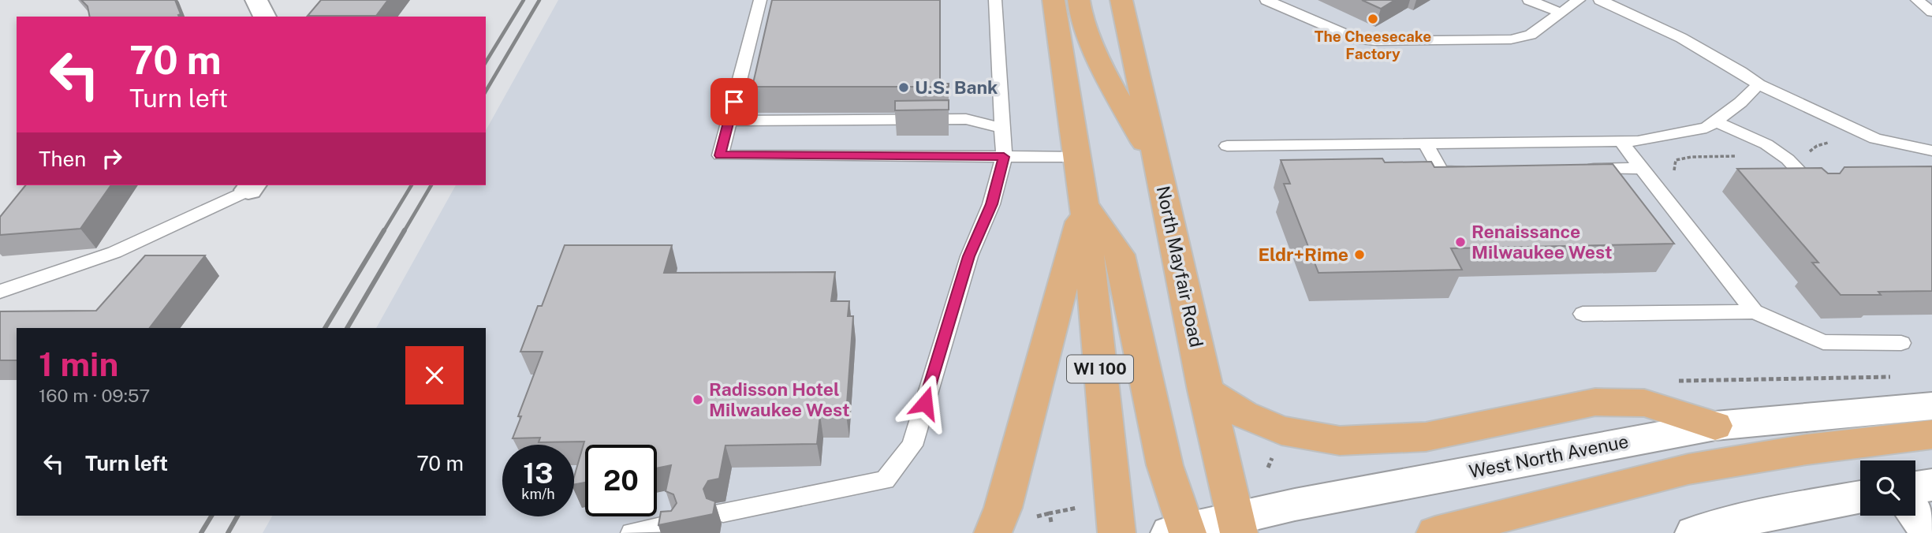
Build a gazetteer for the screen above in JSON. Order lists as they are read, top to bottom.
{
  "streets": {
    "main road": ["North Mayfair Road", "WI 100", "West North Avenue"]
  },
  "crossings": [
    ["North Mayfair Road", "West North Avenue"]
  ],
  "places": [
    "The Cheesecake Factory",
    "U.S. Bank",
    "Renaissance Milwaukee West",
    "Eldr+Rime",
    "Radisson Hotel Milwaukee West"
  ],
  "page": {
    "turn": ["70 m", "Turn left"],
    "then": "Then",
    "heading": ["1 min", "160 m · 09:57"],
    "list": [
      {
        "name": "Turn left",
        "value": "70 m"
      }
    ],
    "speed": "13 km/h",
    "limit": "20"
  }
}
